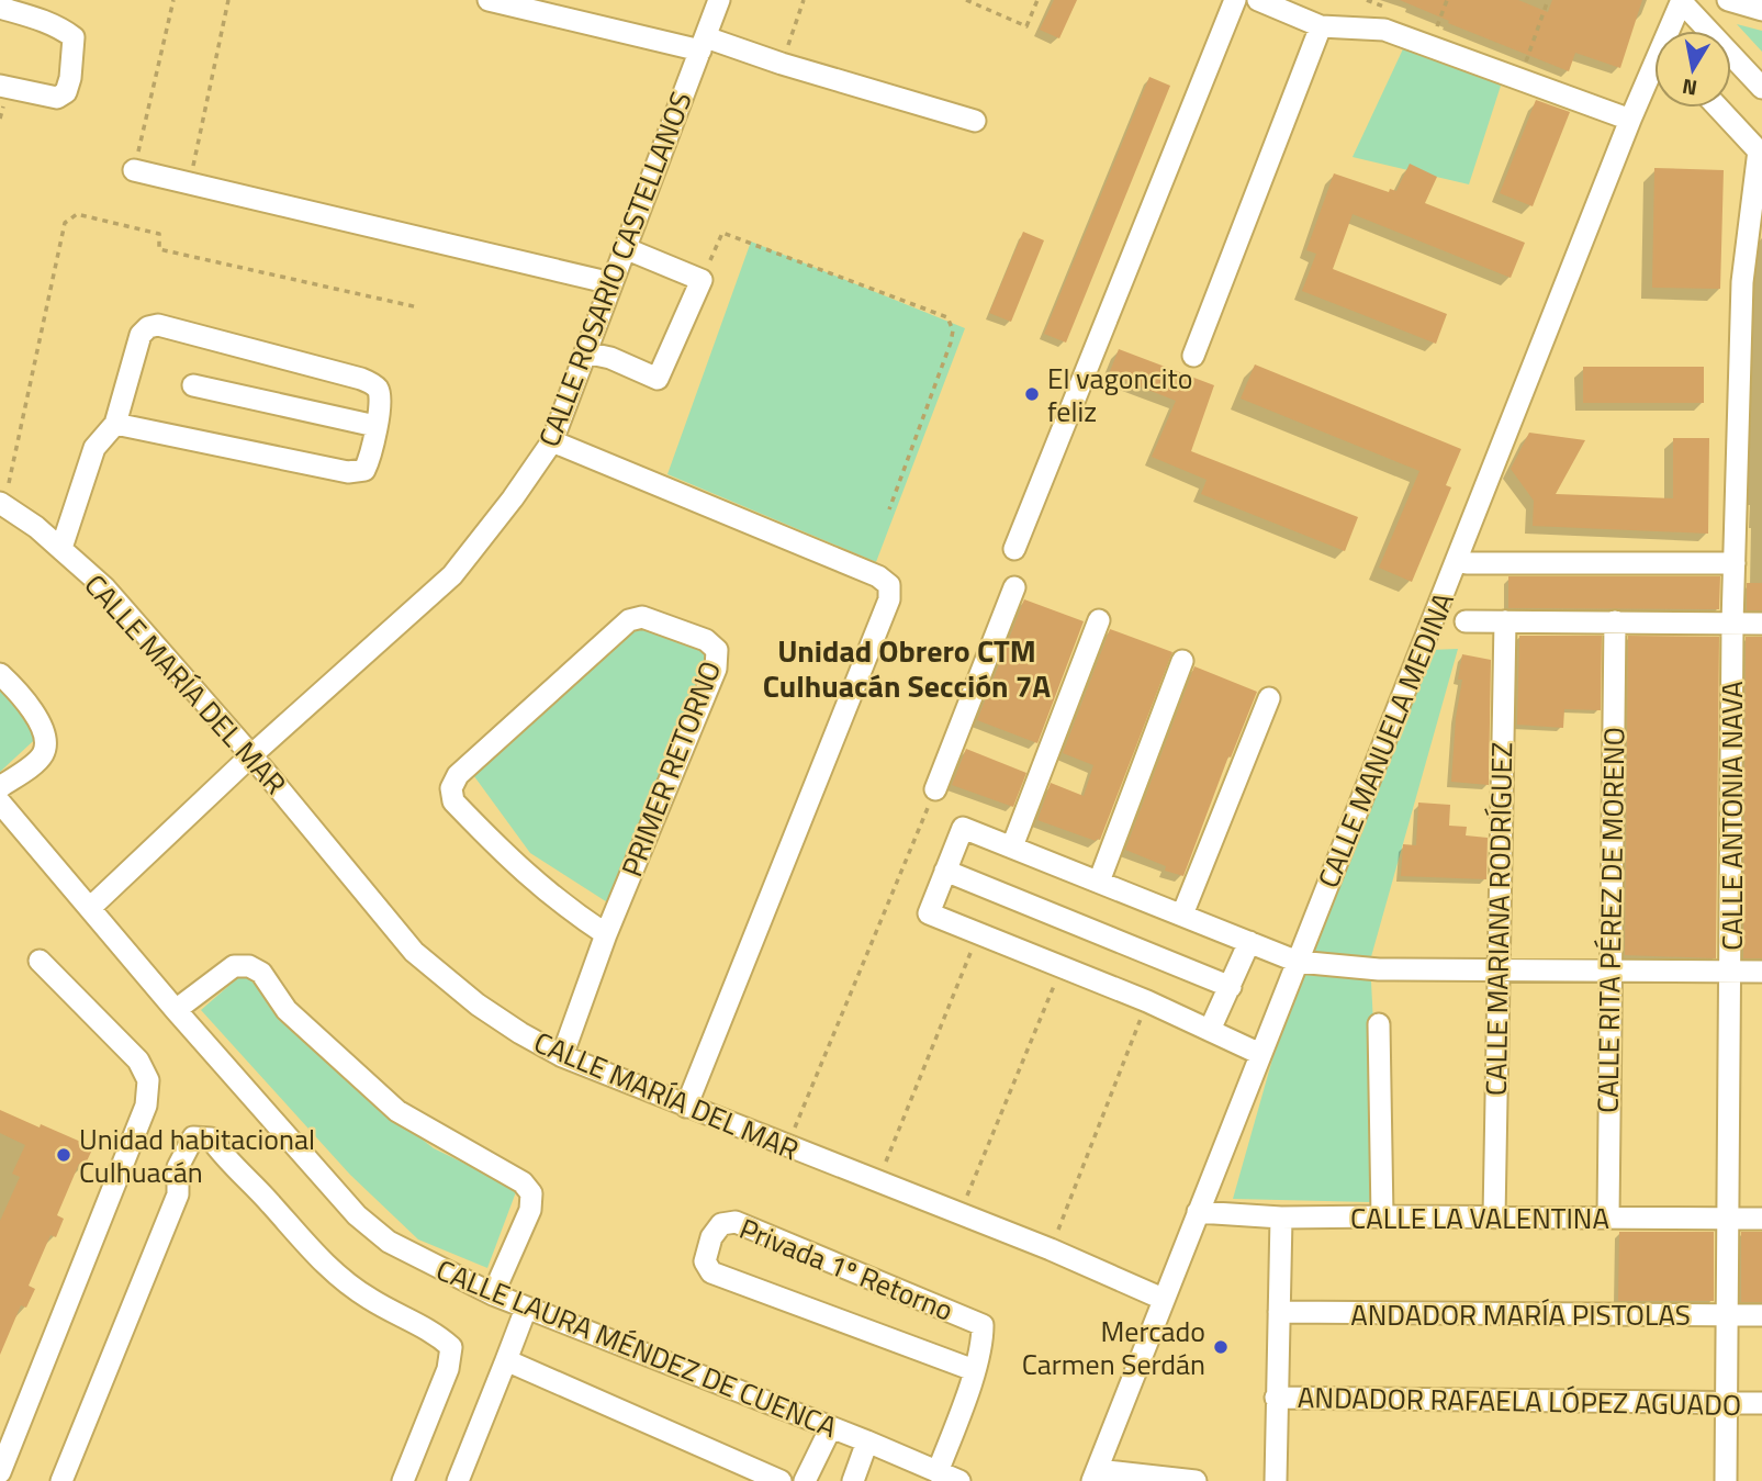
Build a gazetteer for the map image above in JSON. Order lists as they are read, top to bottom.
{
  "streets": {
    "street": [
      "CALLE ROSARIO CASTELLANOS",
      "CALLE MARÍA DEL MAR",
      "CALLE MANUELA MEDINA",
      "PRIMER RETORNO",
      "CALLE ANTONIA NAVA",
      "CALLE MARIANA RODRÍGUEZ",
      "CALLE RITA PÉREZ DE MORENO",
      "CALLE LA VALENTINA",
      "Privada 1º Retorno",
      "ANDADOR MARÍA PISTOLAS",
      "CALLE LAURA MÉNDEZ DE CUENCA",
      "ANDADOR RAFAELA LÓPEZ AGUADO"
    ]
  },
  "crossings": [
    ["CALLE ROSARIO CASTELLANOS", "CALLE MARÍA DEL MAR"],
    ["CALLE ROSARIO CASTELLANOS", "CALLE LAURA MÉNDEZ DE CUENCA"],
    ["CALLE MARÍA DEL MAR", "CALLE MANUELA MEDINA"],
    ["CALLE MARÍA DEL MAR", "PRIMER RETORNO"],
    ["CALLE MANUELA MEDINA", "CALLE LA VALENTINA"],
    ["CALLE ANTONIA NAVA", "CALLE LA VALENTINA"],
    ["CALLE ANTONIA NAVA", "ANDADOR MARÍA PISTOLAS"],
    ["CALLE ANTONIA NAVA", "ANDADOR RAFAELA LÓPEZ AGUADO"],
    ["CALLE MARIANA RODRÍGUEZ", "CALLE LA VALENTINA"],
    ["CALLE RITA PÉREZ DE MORENO", "CALLE LA VALENTINA"],
    ["Privada 1º Retorno", "CALLE LAURA MÉNDEZ DE CUENCA"]
  ],
  "districts": ["Unidad Obrero CTM Culhuacán Sección 7A"],
  "places": ["El vagoncito feliz", "Unidad habitacional Culhuacán", "Mercado Carmen Serdán"],
  "north": "bottom"
}
